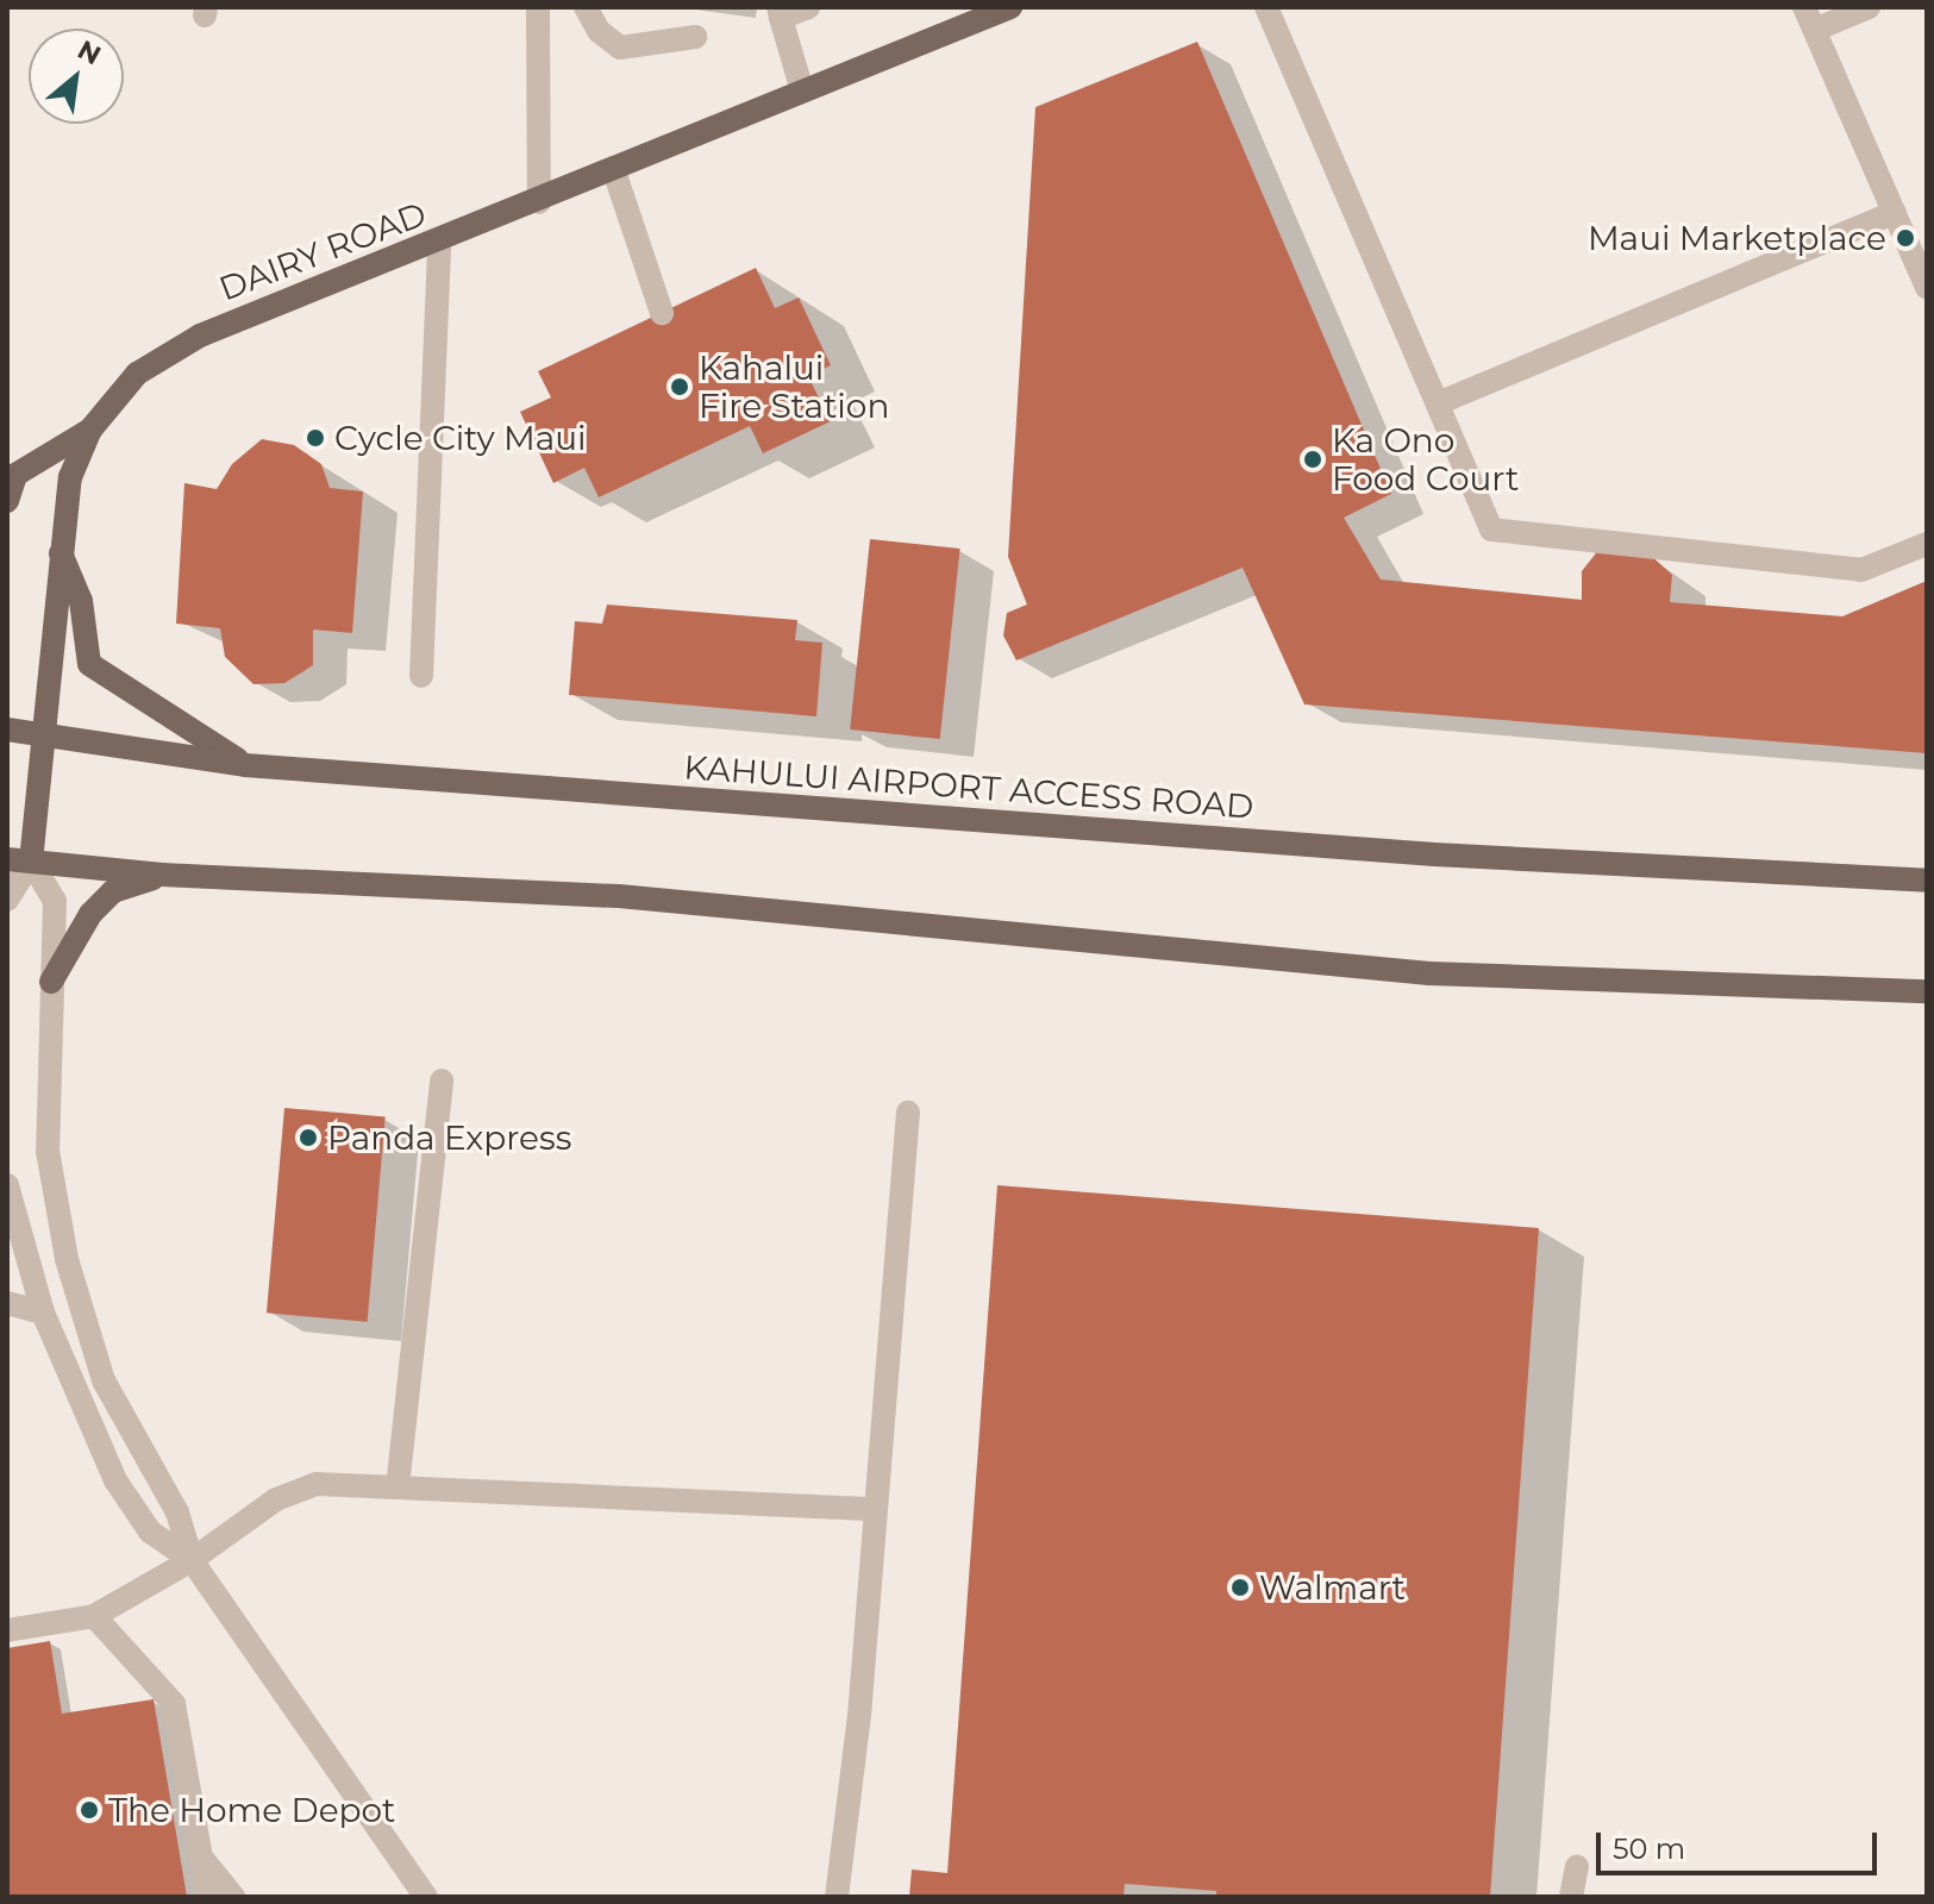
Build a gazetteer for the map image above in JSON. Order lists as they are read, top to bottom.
{
  "streets": {
    "main road": ["DAIRY ROAD", "KAHULUI AIRPORT ACCESS ROAD"]
  },
  "crossings": [
    ["DAIRY ROAD", "KAHULUI AIRPORT ACCESS ROAD"]
  ],
  "places": [
    "Maui Marketplace",
    "Kahalui Fire Station",
    "Cycle City Maui",
    "Ka Ono Food Court",
    "Panda Express",
    "Walmart",
    "The Home Depot"
  ],
  "scale_bar": "50 m",
  "north": "top right"
}
